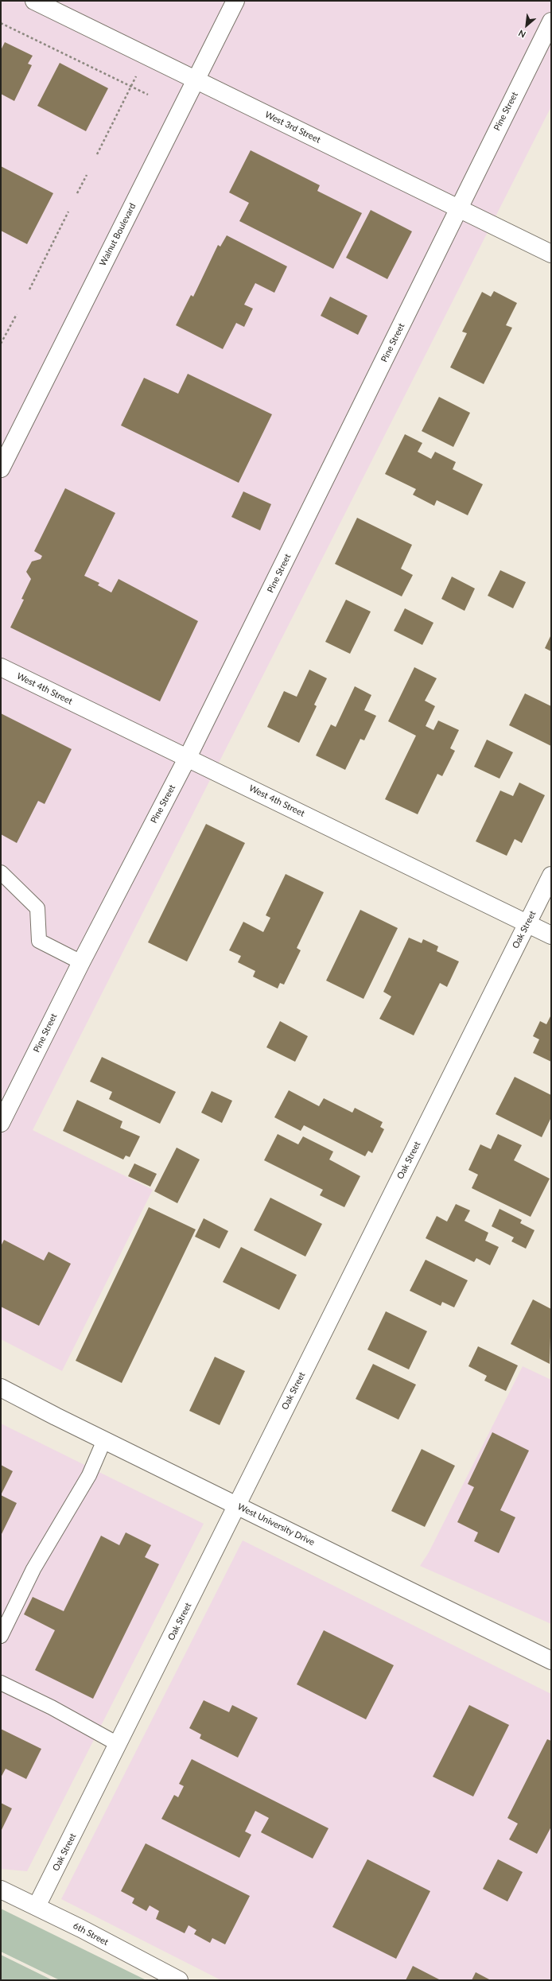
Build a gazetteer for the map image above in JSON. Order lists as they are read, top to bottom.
{
  "streets": {
    "street": [
      "Pine Street",
      "West 3rd Street",
      "Walnut Boulevard",
      "West 4th Street",
      "Oak Street",
      "West University Drive",
      "6th Street"
    ]
  },
  "crossings": [
    ["Pine Street", "West 3rd Street"],
    ["Pine Street", "West 4th Street"],
    ["West 3rd Street", "Walnut Boulevard"],
    ["West 4th Street", "Oak Street"],
    ["Oak Street", "West University Drive"],
    ["Oak Street", "6th Street"]
  ],
  "north": "bottom left"
}
